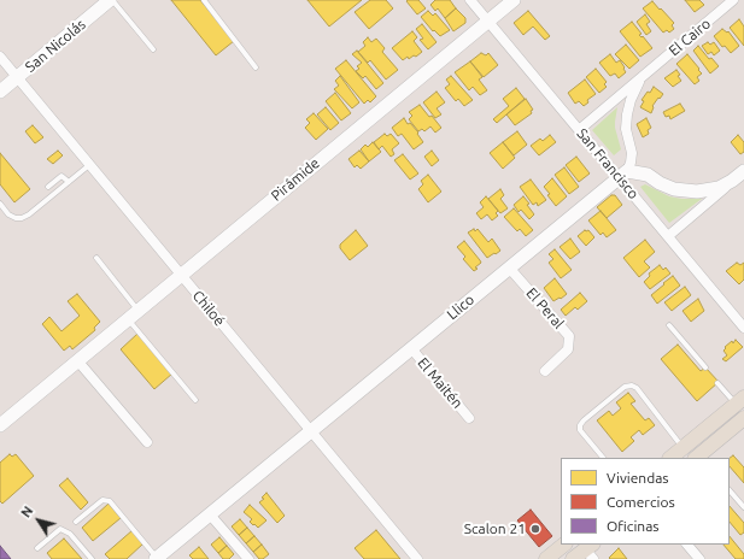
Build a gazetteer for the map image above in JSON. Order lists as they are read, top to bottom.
{
  "streets": {
    "street": [
      "El Cairo",
      "San Nicolás",
      "San Francisco",
      "Pirámide",
      "Llico",
      "Chiloé",
      "El Peral",
      "El Maitén"
    ]
  },
  "crossings": [
    ["El Cairo", "San Francisco"],
    ["El Cairo", "Llico"],
    ["San Nicolás", "Chiloé"],
    ["San Francisco", "Pirámide"],
    ["San Francisco", "Llico"],
    ["Pirámide", "Chiloé"],
    ["Llico", "Chiloé"],
    ["Llico", "El Peral"],
    ["Llico", "El Maitén"]
  ],
  "places": ["Scalon 21"],
  "legend": ["Viviendas", "Comercios", "Oficinas"],
  "north": "top left"
}
